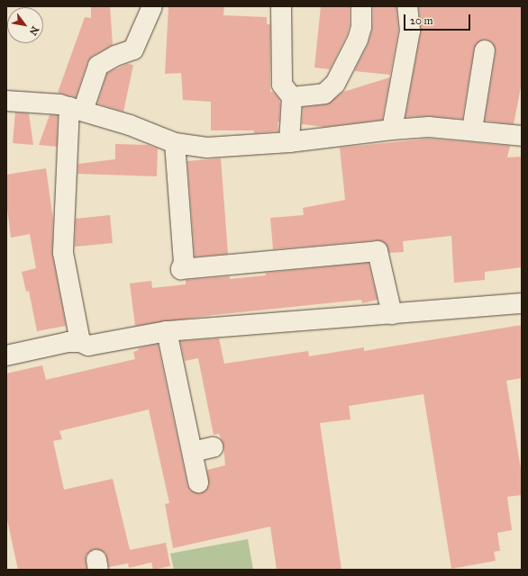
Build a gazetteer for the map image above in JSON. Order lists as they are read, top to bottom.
{
  "scale_bar": "20 m",
  "north": "bottom right"
}
